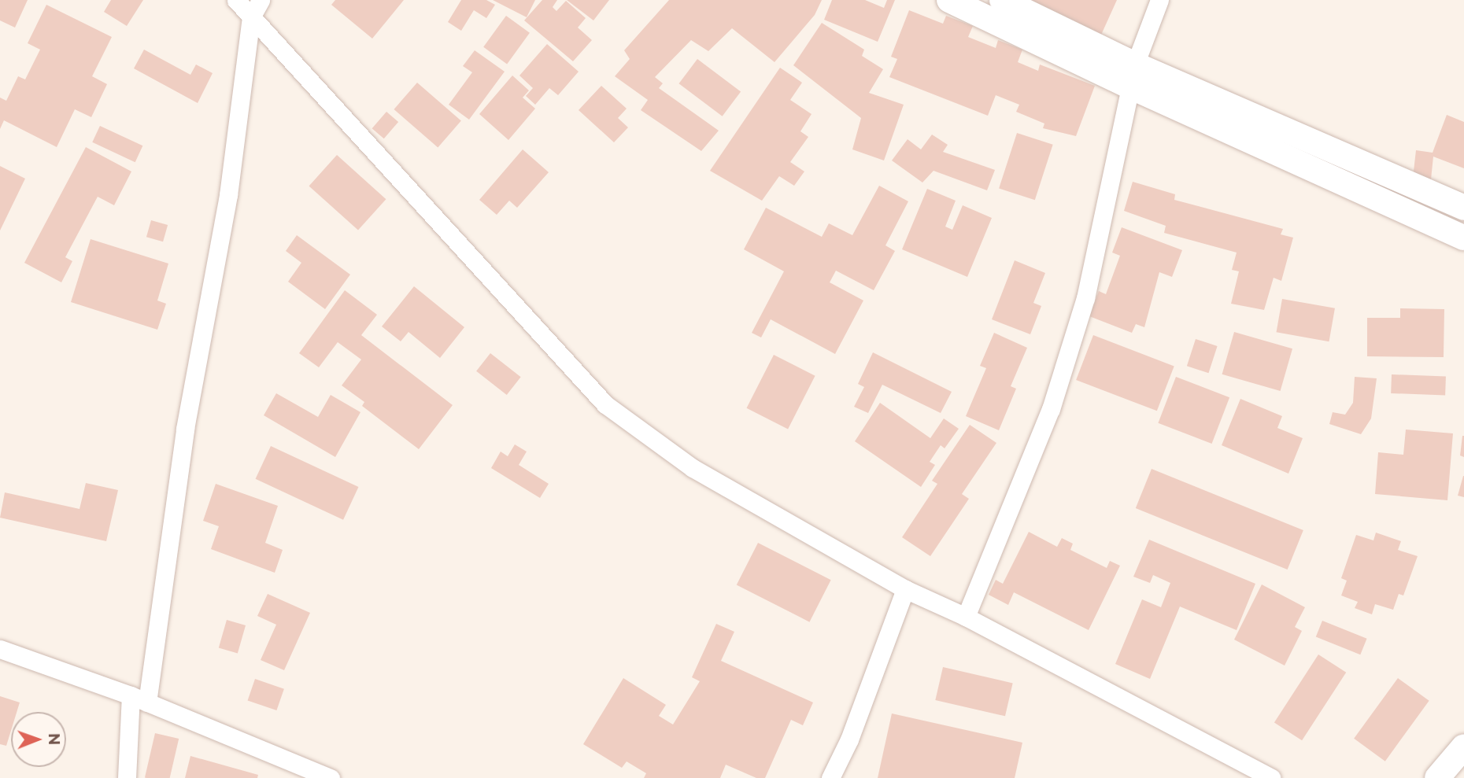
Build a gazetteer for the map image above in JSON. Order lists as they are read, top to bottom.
{
  "north": "right"
}
